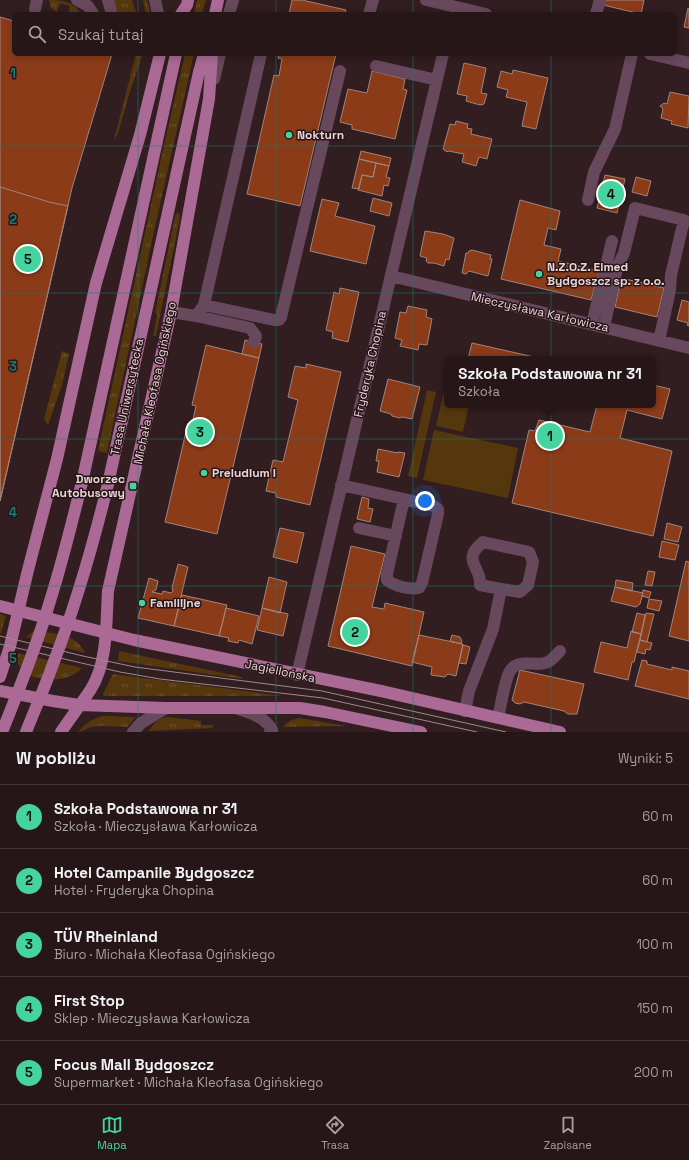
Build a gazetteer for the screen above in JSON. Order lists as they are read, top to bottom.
{
  "streets": {
    "main road": ["Michała Kleofasa Ogińskiego", "Trasa Uniwersytecka", "Jagiellońska"],
    "street": ["Mieczysława Karłowicza", "Fryderyka Chopina"]
  },
  "crossings": [
    ["Mieczysława Karłowicza", "Fryderyka Chopina"],
    ["Fryderyka Chopina", "Jagiellońska"],
    ["Michała Kleofasa Ogińskiego", "Jagiellońska"]
  ],
  "places": {
    "other": [
      "Nokturn",
      "N.Z.O.Z. Elmed Bydgoszcz sp. z o.o.",
      "Preludium I",
      "Familijne"
    ],
    "transit": ["Dworzec Autobusowy"]
  },
  "page": {
    "search": "Szukaj tutaj",
    "pins": [
      "4",
      "5",
      "3",
      "1",
      "2"
    ],
    "popup": ["Szkoła Podstawowa nr 31", "Szkoła"],
    "heading": ["W pobliżu", "Wyniki: 5"],
    "list": [
      {
        "mark": "1",
        "name": "Szkoła Podstawowa nr 31",
        "note": "Szkoła · Mieczysława Karłowicza",
        "value": "60 m"
      },
      {
        "mark": "2",
        "name": "Hotel Campanile Bydgoszcz",
        "note": "Hotel · Fryderyka Chopina",
        "value": "60 m"
      },
      {
        "mark": "3",
        "name": "TÜV Rheinland",
        "note": "Biuro · Michała Kleofasa Ogińskiego",
        "value": "100 m"
      },
      {
        "mark": "4",
        "name": "First Stop",
        "note": "Sklep · Mieczysława Karłowicza",
        "value": "150 m"
      },
      {
        "mark": "5",
        "name": "Focus Mall Bydgoszcz",
        "note": "Supermarket · Michała Kleofasa Ogińskiego",
        "value": "200 m"
      }
    ],
    "nav": ["Mapa", "Trasa", "Zapisane"]
  },
  "grid": {
    "rows": [
      "1",
      "2",
      "3",
      "4",
      "5"
    ]
  }
}
